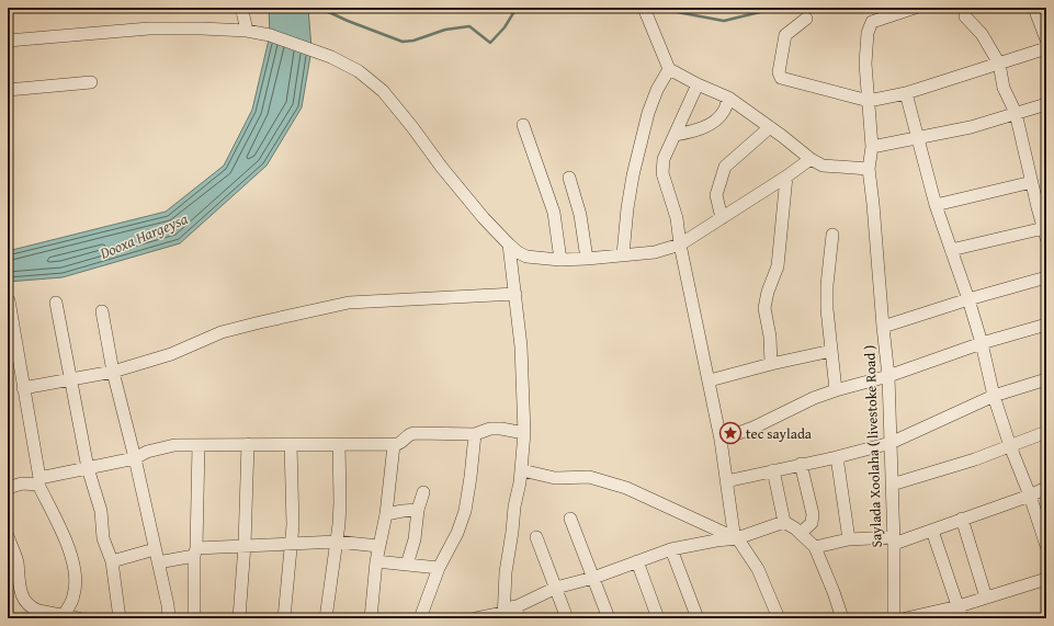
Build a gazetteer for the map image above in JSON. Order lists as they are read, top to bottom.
{
  "streets": {
    "street": ["Saylada Xoolaha ( livestoke Road )"]
  },
  "water": ["Dooxa Hargeysa"],
  "places": {
    "place": ["tec saylada"]
  }
}
